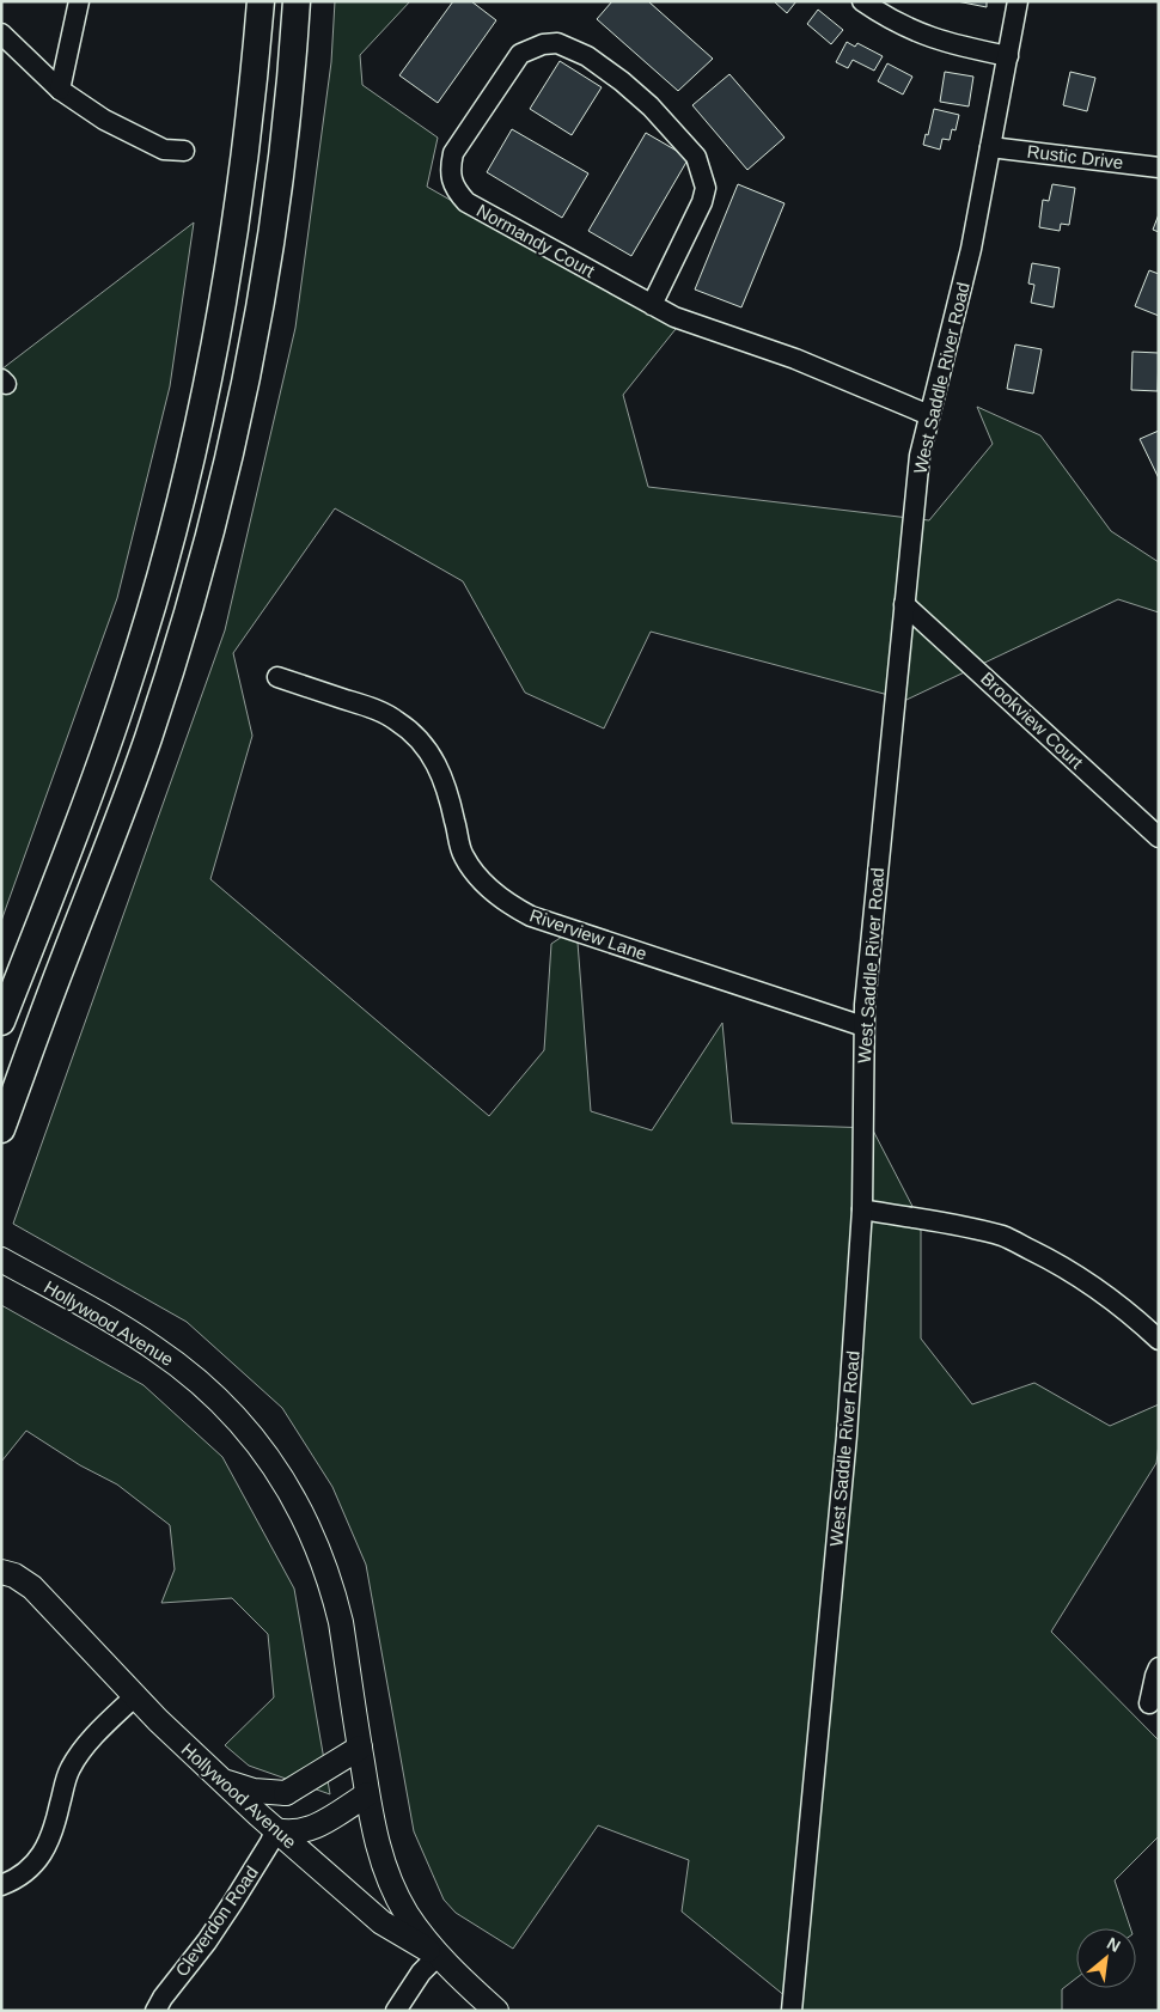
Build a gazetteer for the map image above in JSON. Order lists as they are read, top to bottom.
{
  "streets": {
    "main road": ["Hollywood Avenue"],
    "street": [
      "Rustic Drive",
      "Normandy Court",
      "West Saddle River Road",
      "Brookview Court",
      "Riverview Lane",
      "Cleverdon Road"
    ]
  },
  "crossings": [
    ["Rustic Drive", "West Saddle River Road"],
    ["Normandy Court", "West Saddle River Road"],
    ["West Saddle River Road", "Brookview Court"],
    ["West Saddle River Road", "Riverview Lane"],
    ["Hollywood Avenue", "Cleverdon Road"]
  ],
  "north": "top right"
}
